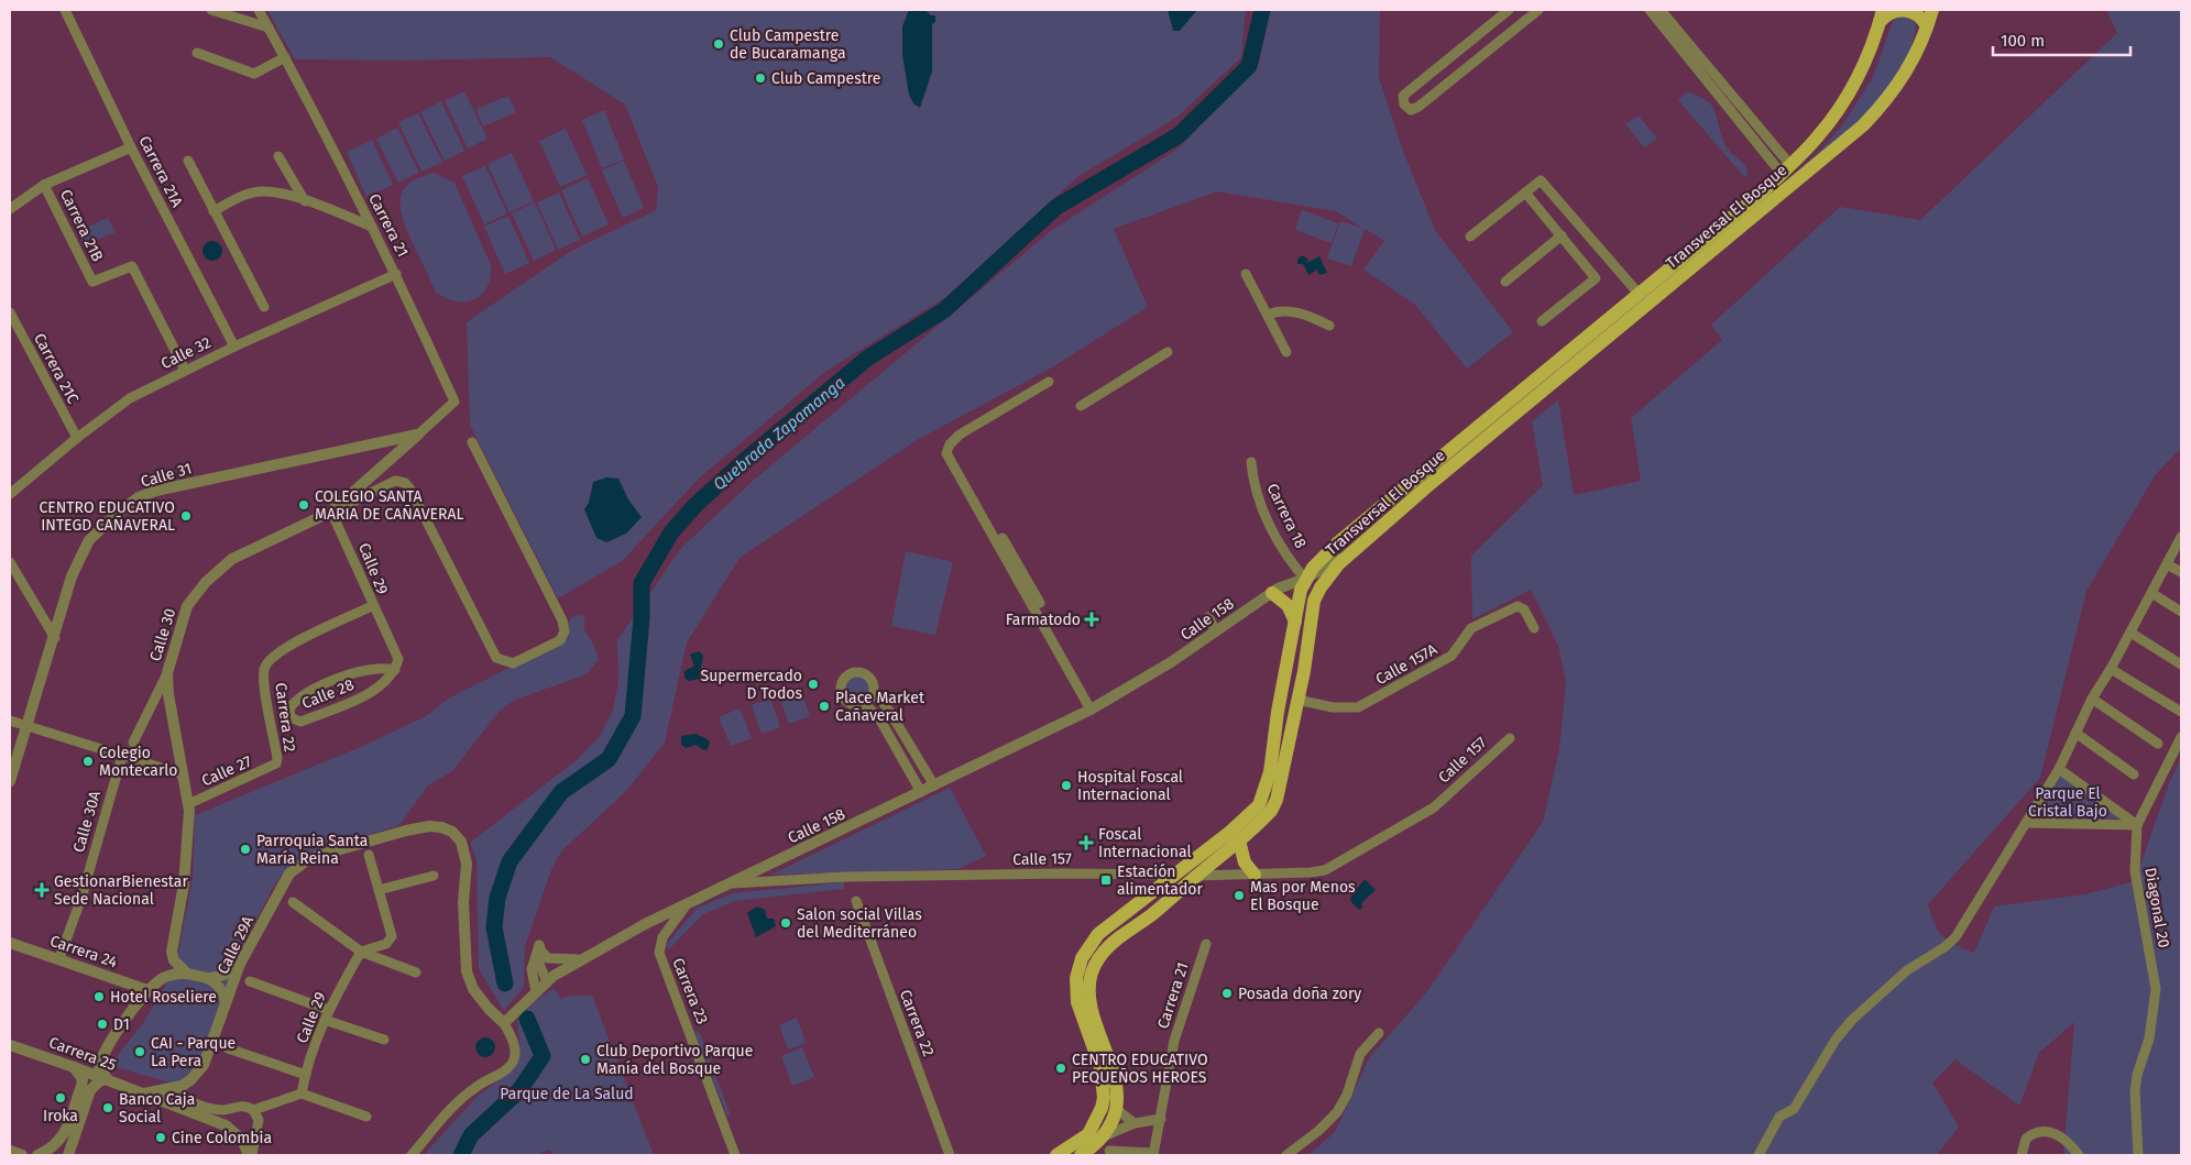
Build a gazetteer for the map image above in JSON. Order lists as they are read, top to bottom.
{
  "streets": {
    "main road": ["Transversal El Bosque"],
    "street": [
      "Carrera 21A",
      "Carrera 21B",
      "Carrera 21",
      "Calle 32",
      "Carrera 21C",
      "Calle 31",
      "Carrera 18",
      "Calle 29",
      "Calle 158",
      "Calle 30",
      "Calle 157A",
      "Calle 28",
      "Carrera 22",
      "Calle 157",
      "Calle 27",
      "Calle 30A",
      "Diagonal 20",
      "Calle 29A",
      "Carrera 24",
      "Carrera 23",
      "Carrera 25"
    ]
  },
  "crossings": [
    ["Carrera 21A", "Carrera 21B"],
    ["Carrera 21A", "Calle 32"],
    ["Transversal El Bosque", "Carrera 18"],
    ["Transversal El Bosque", "Calle 158"],
    ["Transversal El Bosque", "Calle 157A"],
    ["Transversal El Bosque", "Calle 157"],
    ["Carrera 21B", "Calle 32"],
    ["Carrera 21", "Calle 32"],
    ["Carrera 21", "Calle 30"],
    ["Calle 32", "Carrera 21C"],
    ["Calle 31", "Calle 30"],
    ["Carrera 18", "Calle 158"],
    ["Calle 29", "Calle 30"],
    ["Calle 29", "Carrera 22"],
    ["Calle 158", "Calle 157"],
    ["Calle 158", "Calle 29A"],
    ["Calle 158", "Carrera 23"],
    ["Calle 30", "Calle 27"],
    ["Calle 30", "Calle 29A"],
    ["Calle 30", "Carrera 24"],
    ["Calle 30", "Carrera 25"],
    ["Carrera 22", "Calle 27"],
    ["Calle 30A", "Carrera 24"],
    ["Calle 29A", "Carrera 24"],
    ["Calle 29A", "Carrera 25"],
    ["Carrera 24", "Carrera 25"]
  ],
  "water": ["Quebrada Zapamanga"],
  "parks": ["Parque El Cristal Bajo", "Parque de La Salud"],
  "places": {
    "other": [
      "Club Campestre de Bucaramanga",
      "Club Campestre",
      "COLEGIO SANTA MARIA DE CAÑAVERAL",
      "CENTRO EDUCATIVO INTEGD CAÑAVERAL",
      "Supermercado D Todos",
      "Place Market Cañaveral",
      "Colegio Montecarlo",
      "Hospital Foscal Internacional",
      "Parroquia Santa María Reina",
      "Mas por Menos El Bosque",
      "Salon social Villas del Mediterráneo",
      "Posada doña zory",
      "Hotel Roseliere",
      "D1",
      "CAI - Parque La Pera",
      "Club Deportivo Parque Manía del Bosque",
      "CENTRO EDUCATIVO PEQUEÑOS HEROES",
      "Iroka",
      "Banco Caja Social",
      "Cine Colombia"
    ],
    "health": ["Farmatodo", "Foscal Internacional", "GestionarBienestar Sede Nacional"],
    "transit": ["Estación alimentador"]
  },
  "scale_bar": "100 m"
}
